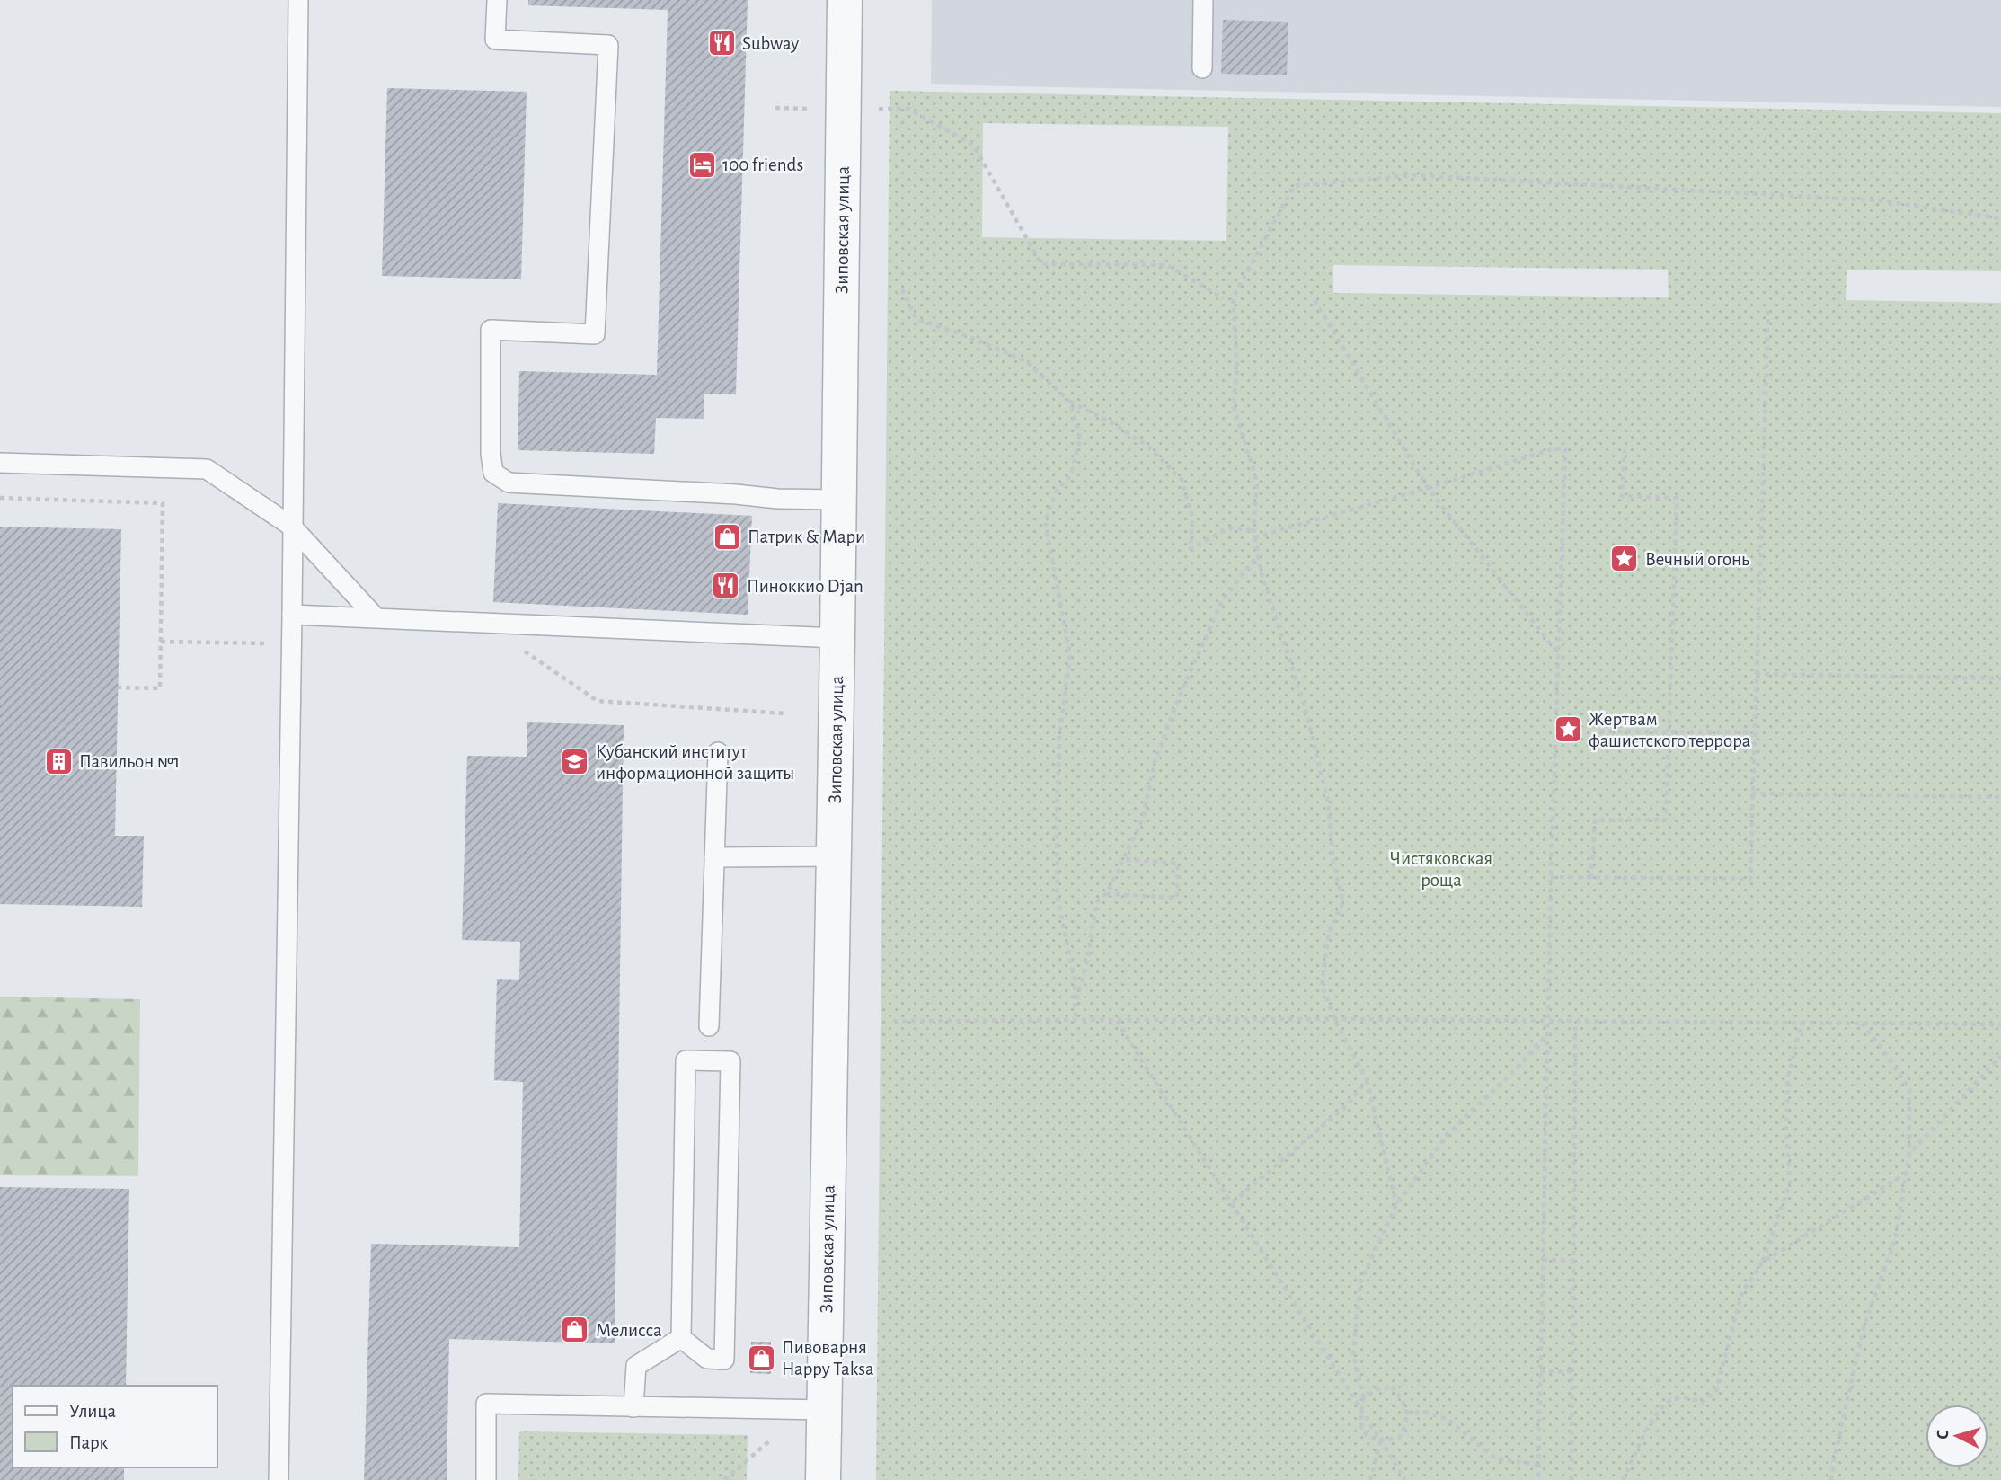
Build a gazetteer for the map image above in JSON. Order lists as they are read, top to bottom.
{
  "streets": {
    "street": ["Зиповская улица"]
  },
  "parks": ["Чистяковская роща"],
  "places": {
    "restaurant": ["Subway", "Пиноккио Djan"],
    "hotel": ["100 friends"],
    "shop": ["Патрик & Мари", "Мелисса", "Пивоварня Happy Taksa"],
    "place": ["Вечный огонь", "Жертвам фашистского террора"],
    "building": ["Павильон №1"],
    "school or university": ["Кубанский институт информационной защиты"]
  },
  "legend": ["Улица", "Парк"],
  "north": "left"
}
